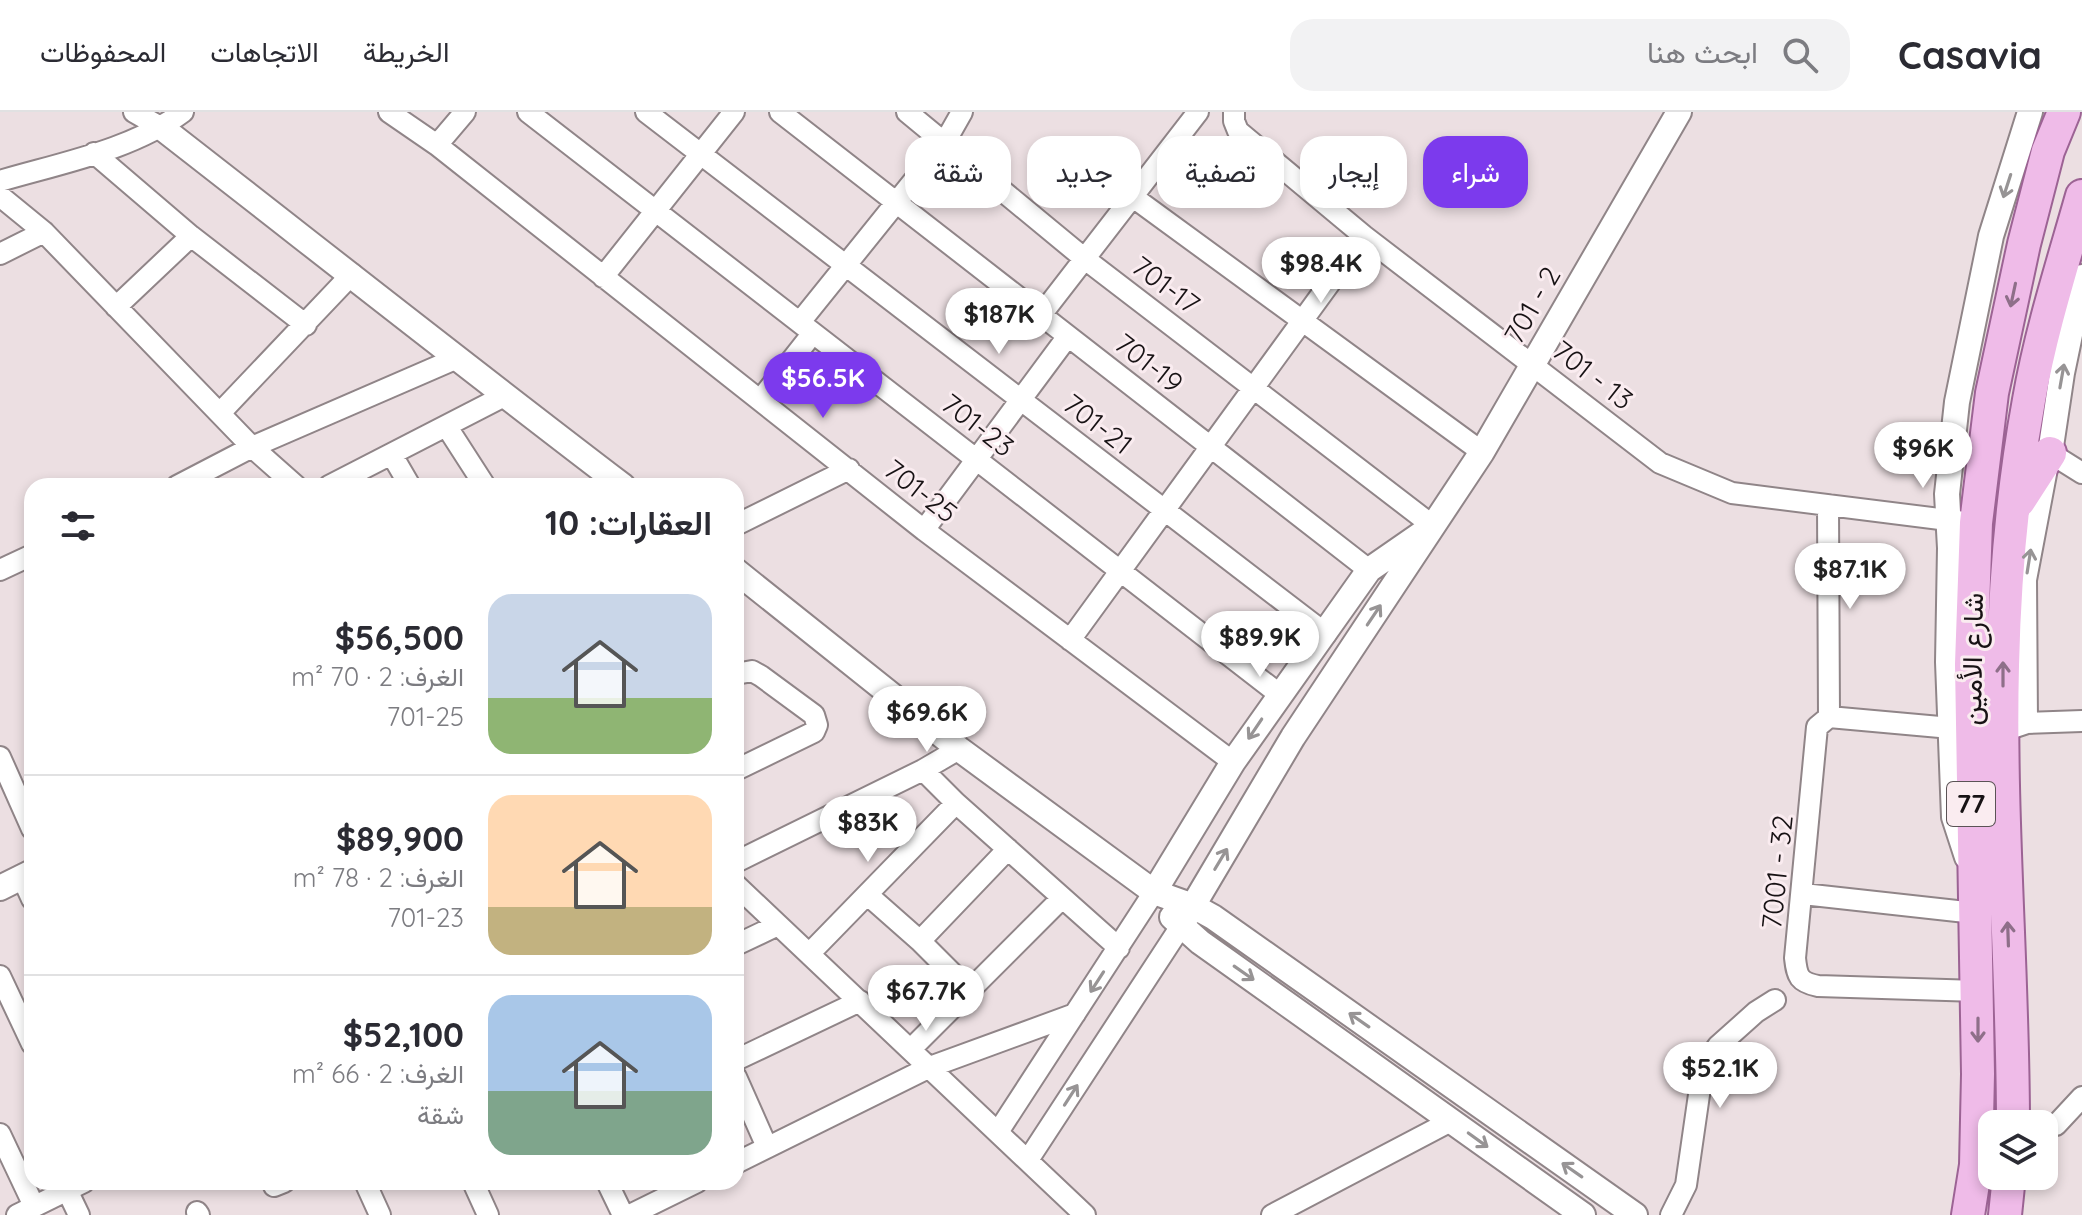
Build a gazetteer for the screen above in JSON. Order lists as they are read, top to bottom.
{
  "streets": {
    "main road": ["شارع الأمين", "77"],
    "street": [
      "701-17",
      "701 - 2",
      "701-19",
      "701 - 13",
      "701-21",
      "701-23",
      "701-25",
      "7001 - 32"
    ]
  },
  "crossings": [
    ["701-17", "701 - 2"],
    ["701 - 2", "701 - 13"],
    ["701 - 13", "شارع الأمين"],
    ["شارع الأمين", "7001 - 32"]
  ],
  "page": {
    "header": "Casavia",
    "search": "ابحث هنا",
    "nav": ["الخريطة", "الاتجاهات", "المحفوظات"],
    "chip": [
      "شراء",
      "إيجار",
      "تصفية",
      "جديد",
      "شقة"
    ],
    "price": [
      "$98.4K",
      "$187K",
      "$56.5K",
      "$96K",
      "$87.1K",
      "$89.9K",
      "$69.6K",
      "$83K",
      "$67.7K",
      "$52.1K"
    ],
    "heading": "العقارات: 10",
    "list": [
      {
        "name": "$56,500",
        "note": "الغرف: 2 · 70 m² · 701-25"
      },
      {
        "name": "$89,900",
        "note": "الغرف: 2 · 78 m² · 701-23"
      },
      {
        "name": "$52,100",
        "note": "الغرف: 2 · 66 m² · شقة"
      }
    ]
  }
}
